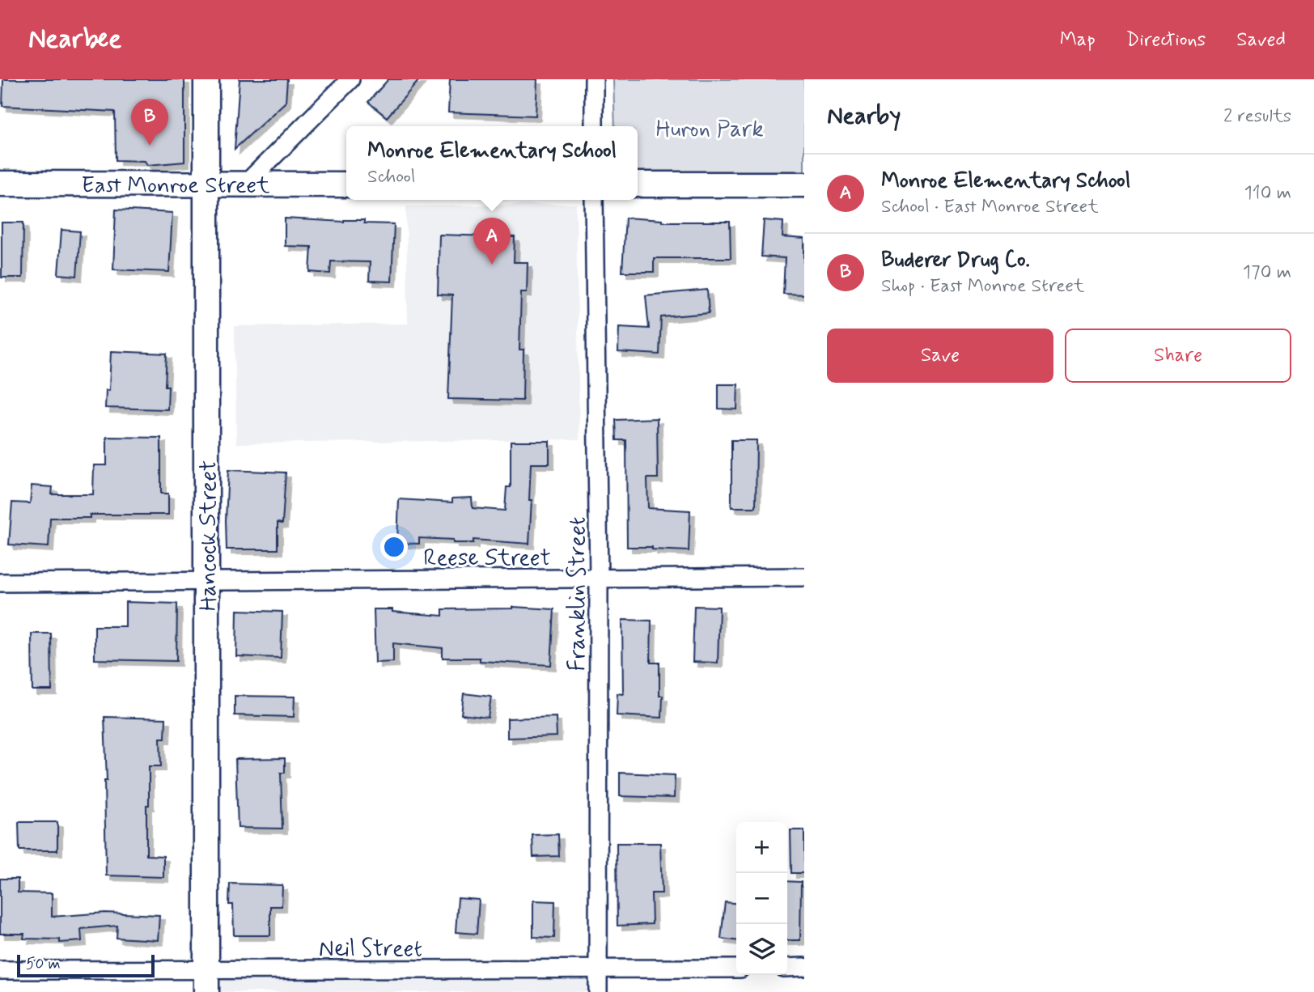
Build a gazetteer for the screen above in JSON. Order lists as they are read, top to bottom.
{
  "streets": {
    "street": [
      "East Monroe Street",
      "Hancock Street",
      "Reese Street",
      "Franklin Street",
      "Neil Street"
    ]
  },
  "crossings": [
    ["East Monroe Street", "Hancock Street"],
    ["Hancock Street", "Reese Street"],
    ["Hancock Street", "Neil Street"],
    ["Reese Street", "Franklin Street"],
    ["Franklin Street", "Neil Street"]
  ],
  "parks": ["Huron Park"],
  "scale_bar": "50 m",
  "page": {
    "header": "Nearbee",
    "nav": ["Map", "Directions", "Saved"],
    "heading": ["Nearby", "2 results"],
    "pins": ["B", "A"],
    "popup": ["Monroe Elementary School", "School"],
    "list": [
      {
        "mark": "A",
        "name": "Monroe Elementary School",
        "note": "School · East Monroe Street",
        "value": "110 m"
      },
      {
        "mark": "B",
        "name": "Buderer Drug Co.",
        "note": "Shop · East Monroe Street",
        "value": "170 m"
      }
    ],
    "buttons": ["Save", "Share"],
    "map_buttons": ["+", "−"],
    "scale": "50 m"
  }
}
